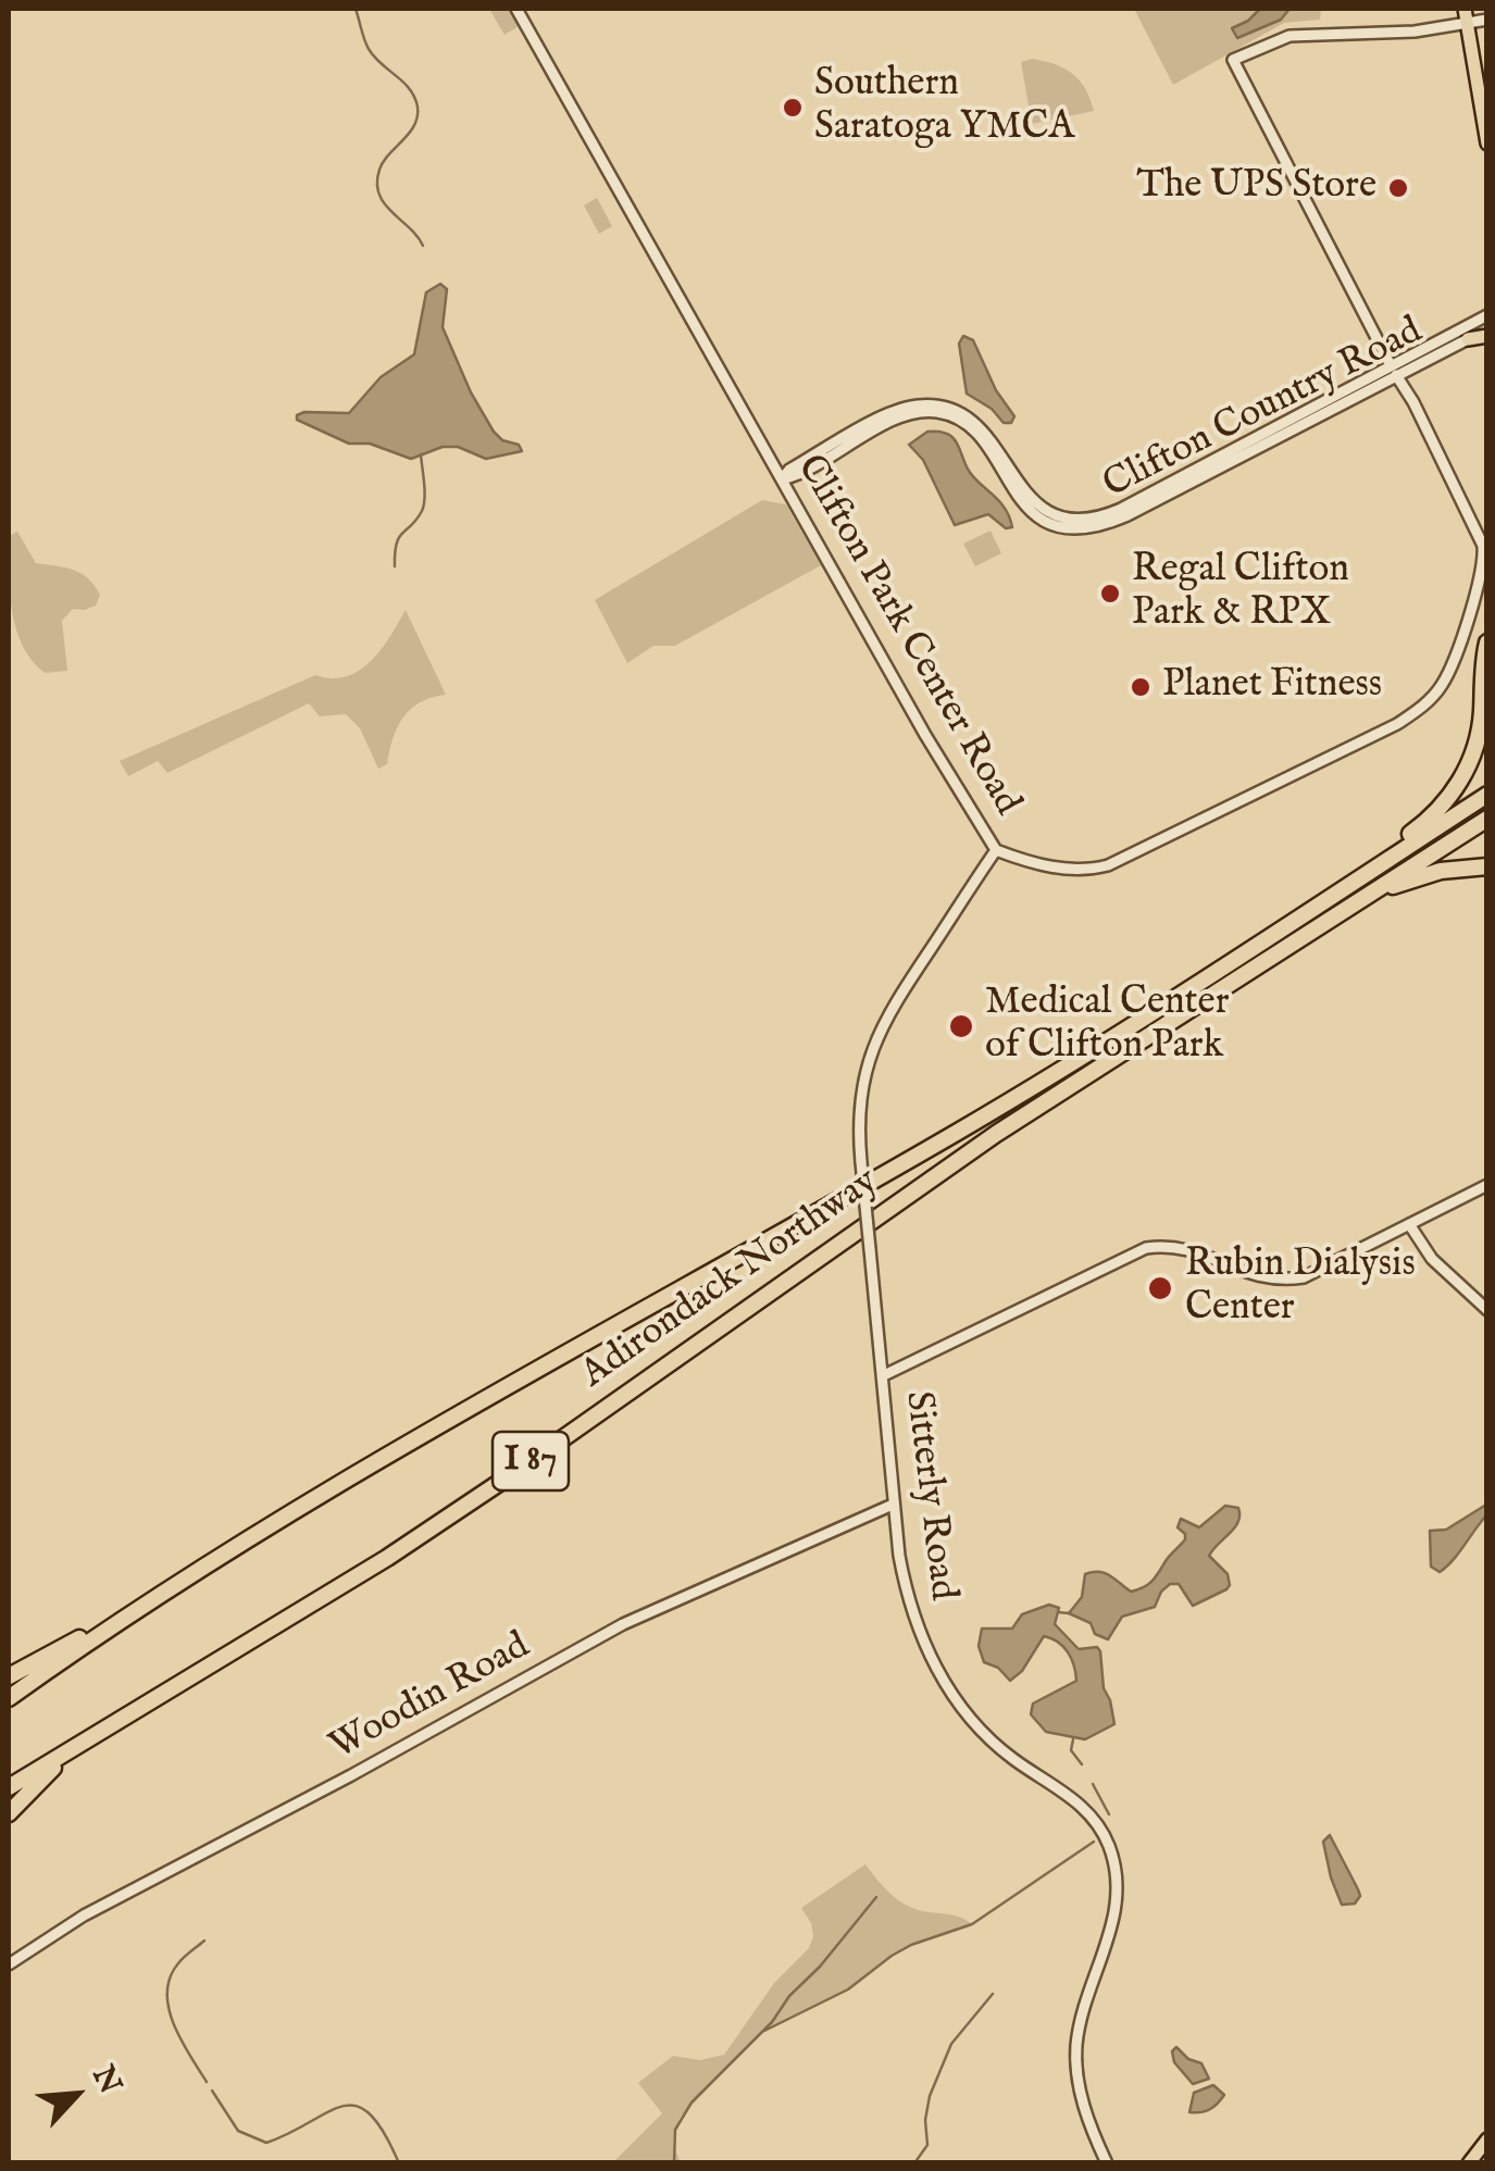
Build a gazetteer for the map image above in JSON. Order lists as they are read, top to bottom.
{
  "streets": {
    "highway": ["Adirondack Northway", "I 87"],
    "street": [
      "Clifton Country Road",
      "Clifton Park Center Road",
      "Sitterly Road",
      "Woodin Road"
    ]
  },
  "crossings": [
    ["Clifton Country Road", "Clifton Park Center Road"],
    ["Clifton Park Center Road", "Sitterly Road"],
    ["Sitterly Road", "Woodin Road"]
  ],
  "places": [
    "Southern Saratoga YMCA",
    "The UPS Store",
    "Regal Clifton Park & RPX",
    "Planet Fitness",
    "Medical Center of Clifton Park",
    "Rubin Dialysis Center"
  ],
  "north": "top right"
}
